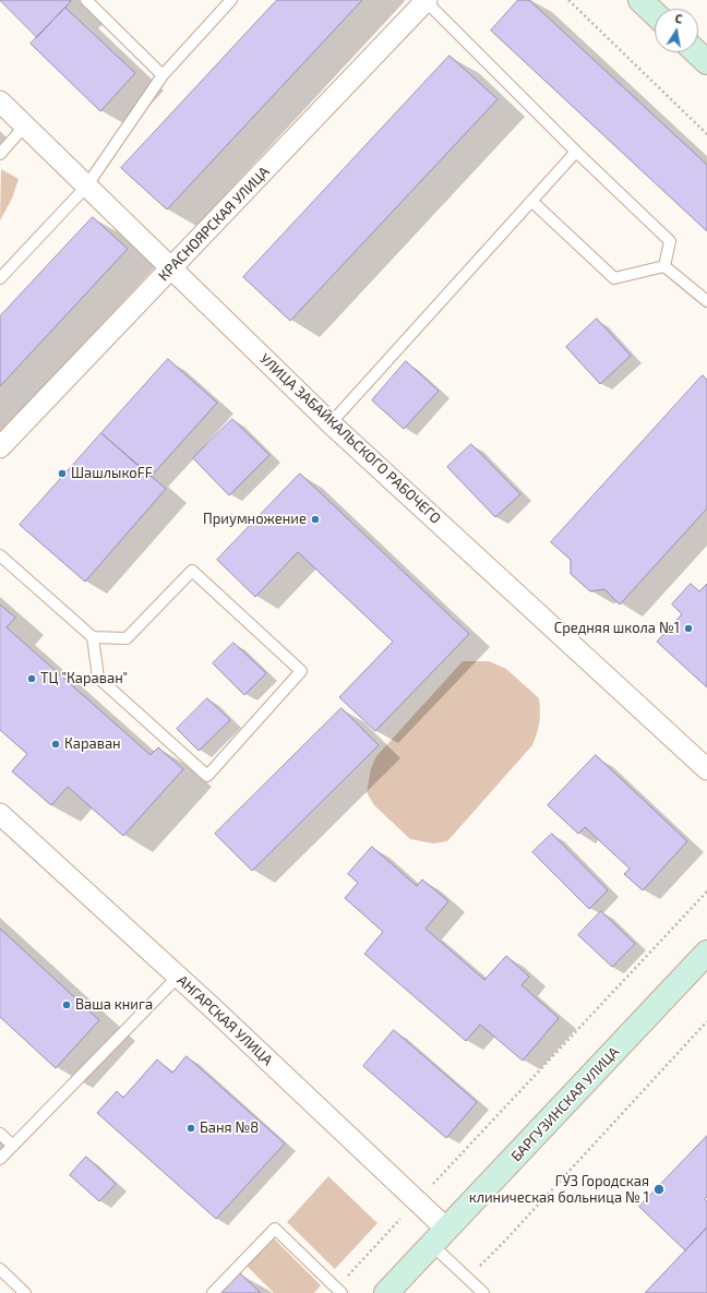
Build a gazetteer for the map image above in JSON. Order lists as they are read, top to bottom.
{
  "streets": {
    "main road": ["БАРГУЗИНСКАЯ УЛИЦА"],
    "street": ["КРАСНОЯРСКАЯ УЛИЦА", "УЛИЦА ЗАБАЙКАЛЬСКОГО РАБОЧЕГО", "АНГАРСКАЯ УЛИЦА"]
  },
  "crossings": [
    ["КРАСНОЯРСКАЯ УЛИЦА", "УЛИЦА ЗАБАЙКАЛЬСКОГО РАБОЧЕГО"],
    ["АНГАРСКАЯ УЛИЦА", "БАРГУЗИНСКАЯ УЛИЦА"]
  ],
  "places": [
    "ШашлыкоFF",
    "Приумножение",
    "Средняя школа №1",
    "ТЦ \"Караван\"",
    "Караван",
    "Ваша книга",
    "Баня №8",
    "ГУЗ Городская клиническая больница № 1"
  ],
  "north": "top"
}
